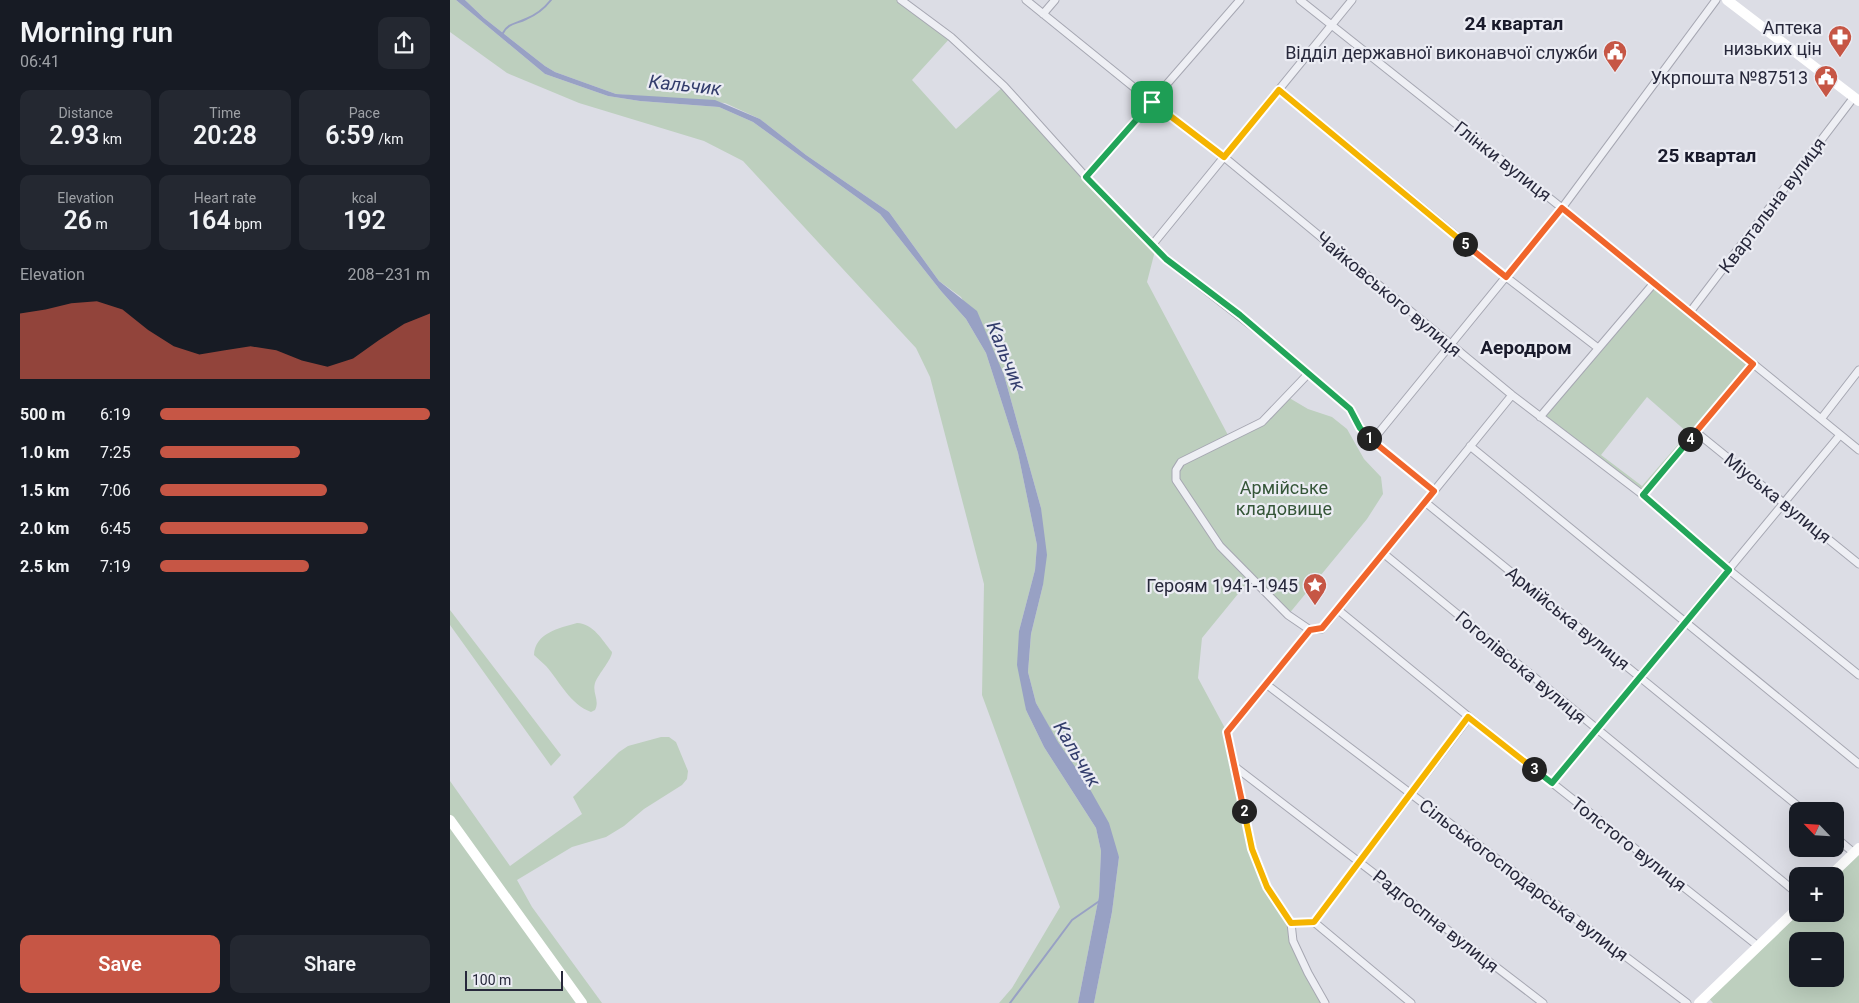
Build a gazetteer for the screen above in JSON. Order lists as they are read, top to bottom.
{
  "streets": {
    "street": [
      "Глінки вулиця",
      "Квартальна вулиця",
      "Чайковського вулиця",
      "Міуська вулиця",
      "Армійська вулиця",
      "Гоголівська вулиця",
      "Толстого вулиця",
      "Сільськогосподарська вулиця",
      "Радгоспна вулиця"
    ]
  },
  "crossings": [
    ["Глінки вулиця", "Квартальна вулиця"]
  ],
  "districts": ["24 квартал", "25 квартал", "Аеродром"],
  "water": ["Кальчик"],
  "parks": ["Армійське кладовище"],
  "places": {
    "pharmacy": ["Аптека низьких цін"],
    "public building": ["Відділ державної виконавчої служби", "Укрпошта №87513"],
    "place": ["Героям 1941-1945"]
  },
  "scale_bar": "100 m",
  "north": "top left",
  "page": {
    "heading": ["Morning run", "06:41"],
    "stats": [
      ["Distance", "2.93 km"],
      ["Time", "20:28"],
      ["Pace", "6:59 /km"],
      ["Elevation", "26 m"],
      ["Heart rate", "164 bpm"],
      ["kcal", "192"]
    ],
    "pins": [
      "5",
      "1",
      "4",
      "3",
      "2"
    ],
    "chart": ["Elevation", "208–231 m"],
    "list": [
      {
        "name": "500 m",
        "note": "6:19"
      },
      {
        "name": "1.0 km",
        "note": "7:25"
      },
      {
        "name": "1.5 km",
        "note": "7:06"
      },
      {
        "name": "2.0 km",
        "note": "6:45"
      },
      {
        "name": "2.5 km",
        "note": "7:19"
      }
    ],
    "map_buttons": ["+", "−"],
    "buttons": ["Save", "Share"],
    "scale": "100 m"
  }
}
